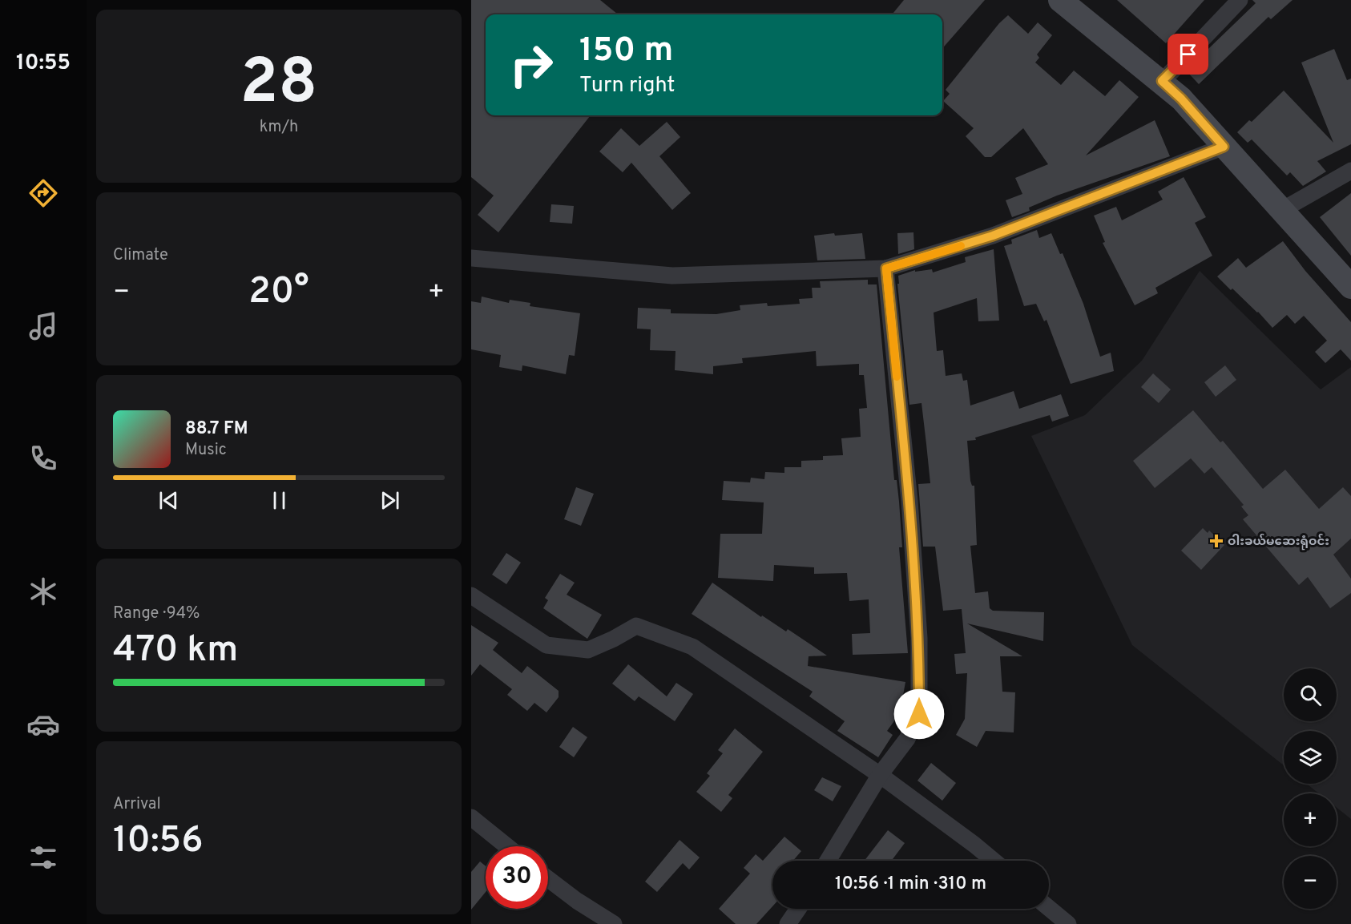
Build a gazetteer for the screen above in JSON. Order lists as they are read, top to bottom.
{
  "places": {
    "health": ["ဝါးခယ်မဆေးရုံဝင်း"]
  },
  "page": {
    "tabs": "10:55",
    "tile": [
      ["28", "km/h"],
      "Climate",
      ["Range · 94%", "470 km"],
      ["Arrival", "10:56"]
    ],
    "turn": ["150 m", "Turn right"],
    "heat": ["−", "20°", "+"],
    "song": ["88.7 FM", "Music"],
    "map_buttons": ["+", "−"],
    "limit": "30",
    "trip": "10:56 · 1 min · 310 m"
  }
}
